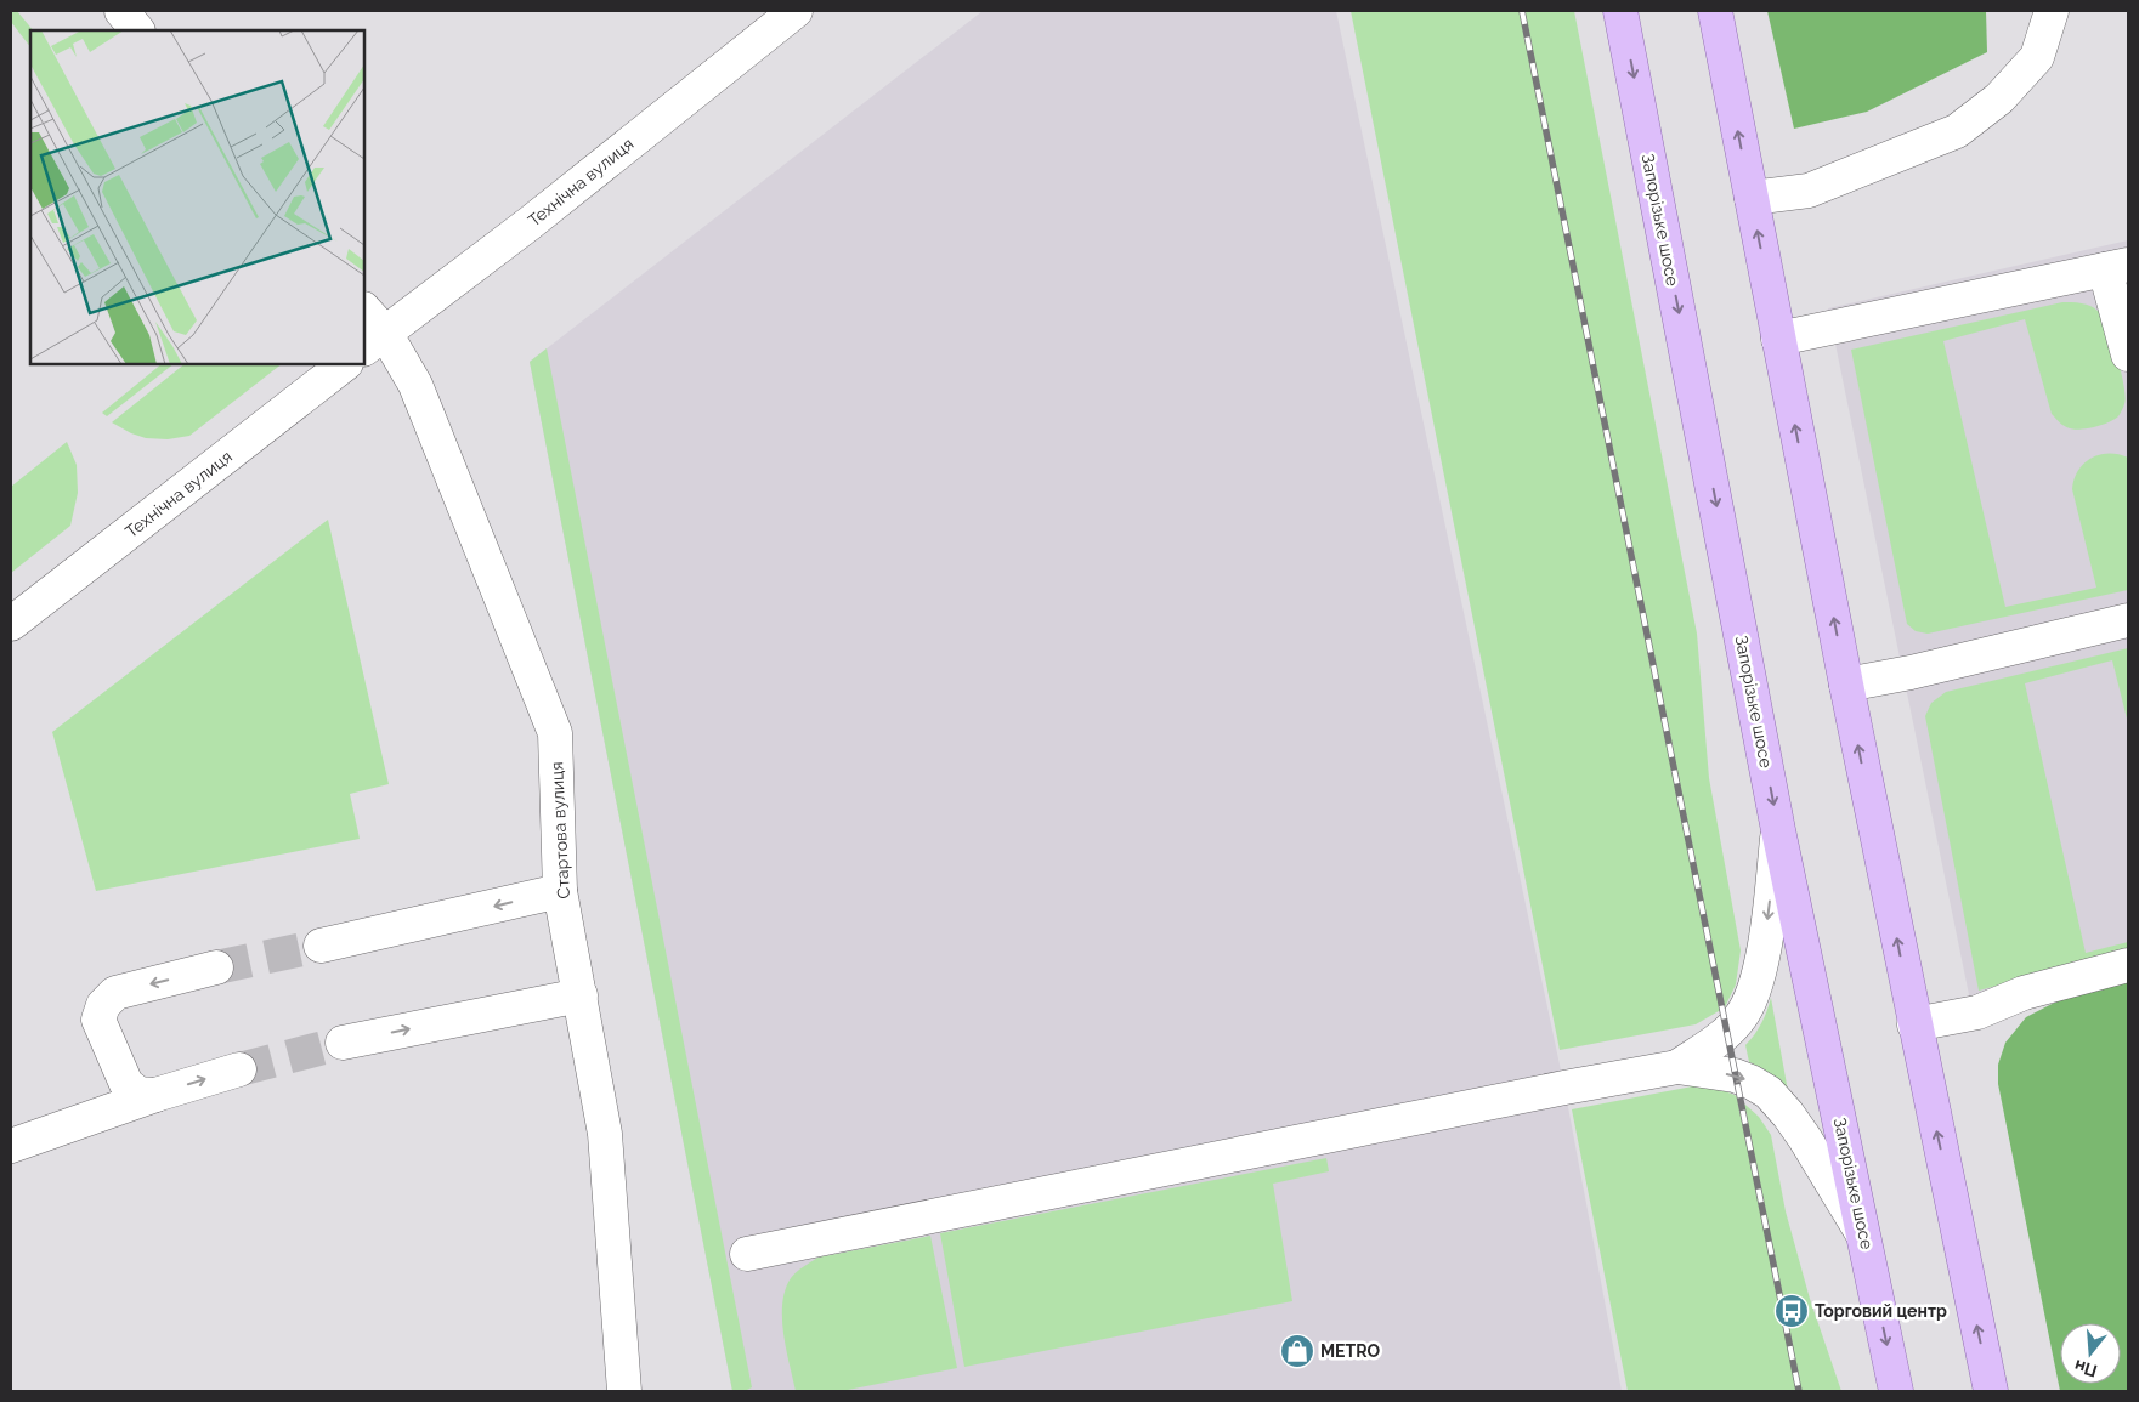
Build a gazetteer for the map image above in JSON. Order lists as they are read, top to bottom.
{
  "streets": {
    "main road": ["Запорізьке шосе"],
    "street": ["Технічна вулиця", "Стартова вулиця"]
  },
  "crossings": [
    ["Технічна вулиця", "Стартова вулиця"]
  ],
  "places": {
    "bus stop": ["Торговий центр"],
    "shop": ["METRO"]
  },
  "north": "bottom"
}
